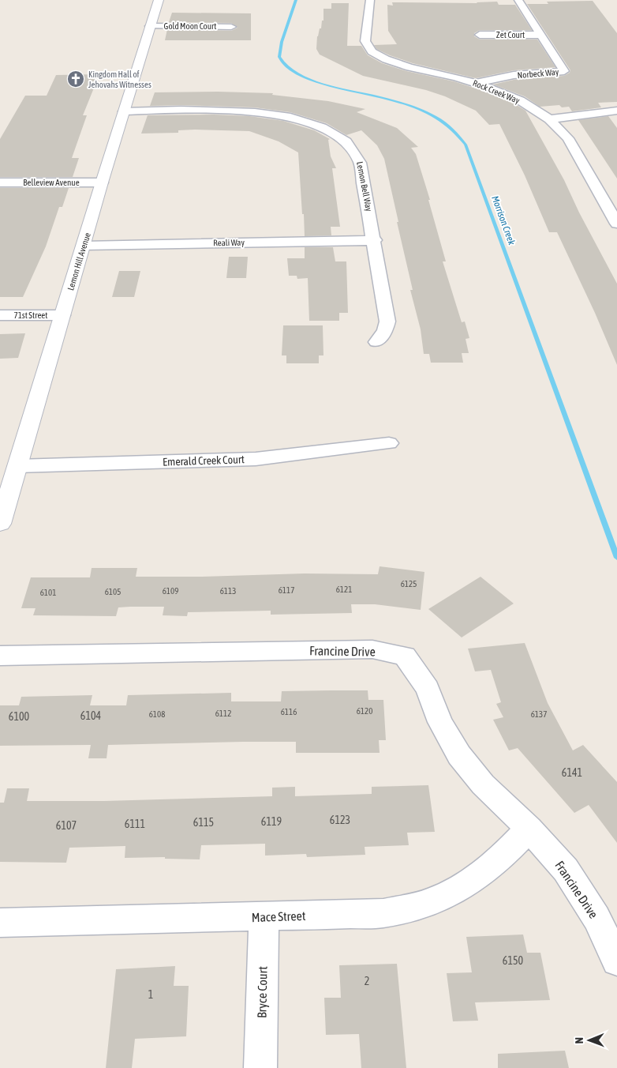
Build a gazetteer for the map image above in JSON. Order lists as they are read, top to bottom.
{
  "streets": {
    "street": [
      "Gold Moon Court",
      "Zet Court",
      "Norbeck Way",
      "Rock Creek Way",
      "Belleview Avenue",
      "Lemon Bell Way",
      "Reali Way",
      "Lemon Hill Avenue",
      "71st Street",
      "Emerald Creek Court",
      "Francine Drive",
      "Mace Street",
      "Bryce Court"
    ]
  },
  "crossings": [
    ["Gold Moon Court", "Lemon Hill Avenue"],
    ["Zet Court", "Norbeck Way"],
    ["Norbeck Way", "Rock Creek Way"],
    ["Belleview Avenue", "Lemon Hill Avenue"],
    ["Lemon Bell Way", "Reali Way"],
    ["Lemon Bell Way", "Lemon Hill Avenue"],
    ["Reali Way", "Lemon Hill Avenue"],
    ["Lemon Hill Avenue", "71st Street"],
    ["Lemon Hill Avenue", "Emerald Creek Court"],
    ["Francine Drive", "Mace Street"],
    ["Mace Street", "Bryce Court"]
  ],
  "water": ["Morrison Creek"],
  "places": {
    "church": ["Kingdom Hall of Jehovahs Witnesses"]
  },
  "house_numbers": [
    "6125",
    "6121",
    "6117",
    "6109",
    "6113",
    "6105",
    "6101",
    "6120",
    "6116",
    "6112",
    "6108",
    "6137",
    "6104",
    "6100",
    "6141",
    "6123",
    "6119",
    "6115",
    "6111",
    "6107",
    "6150",
    "2",
    "1"
  ],
  "north": "left"
}
